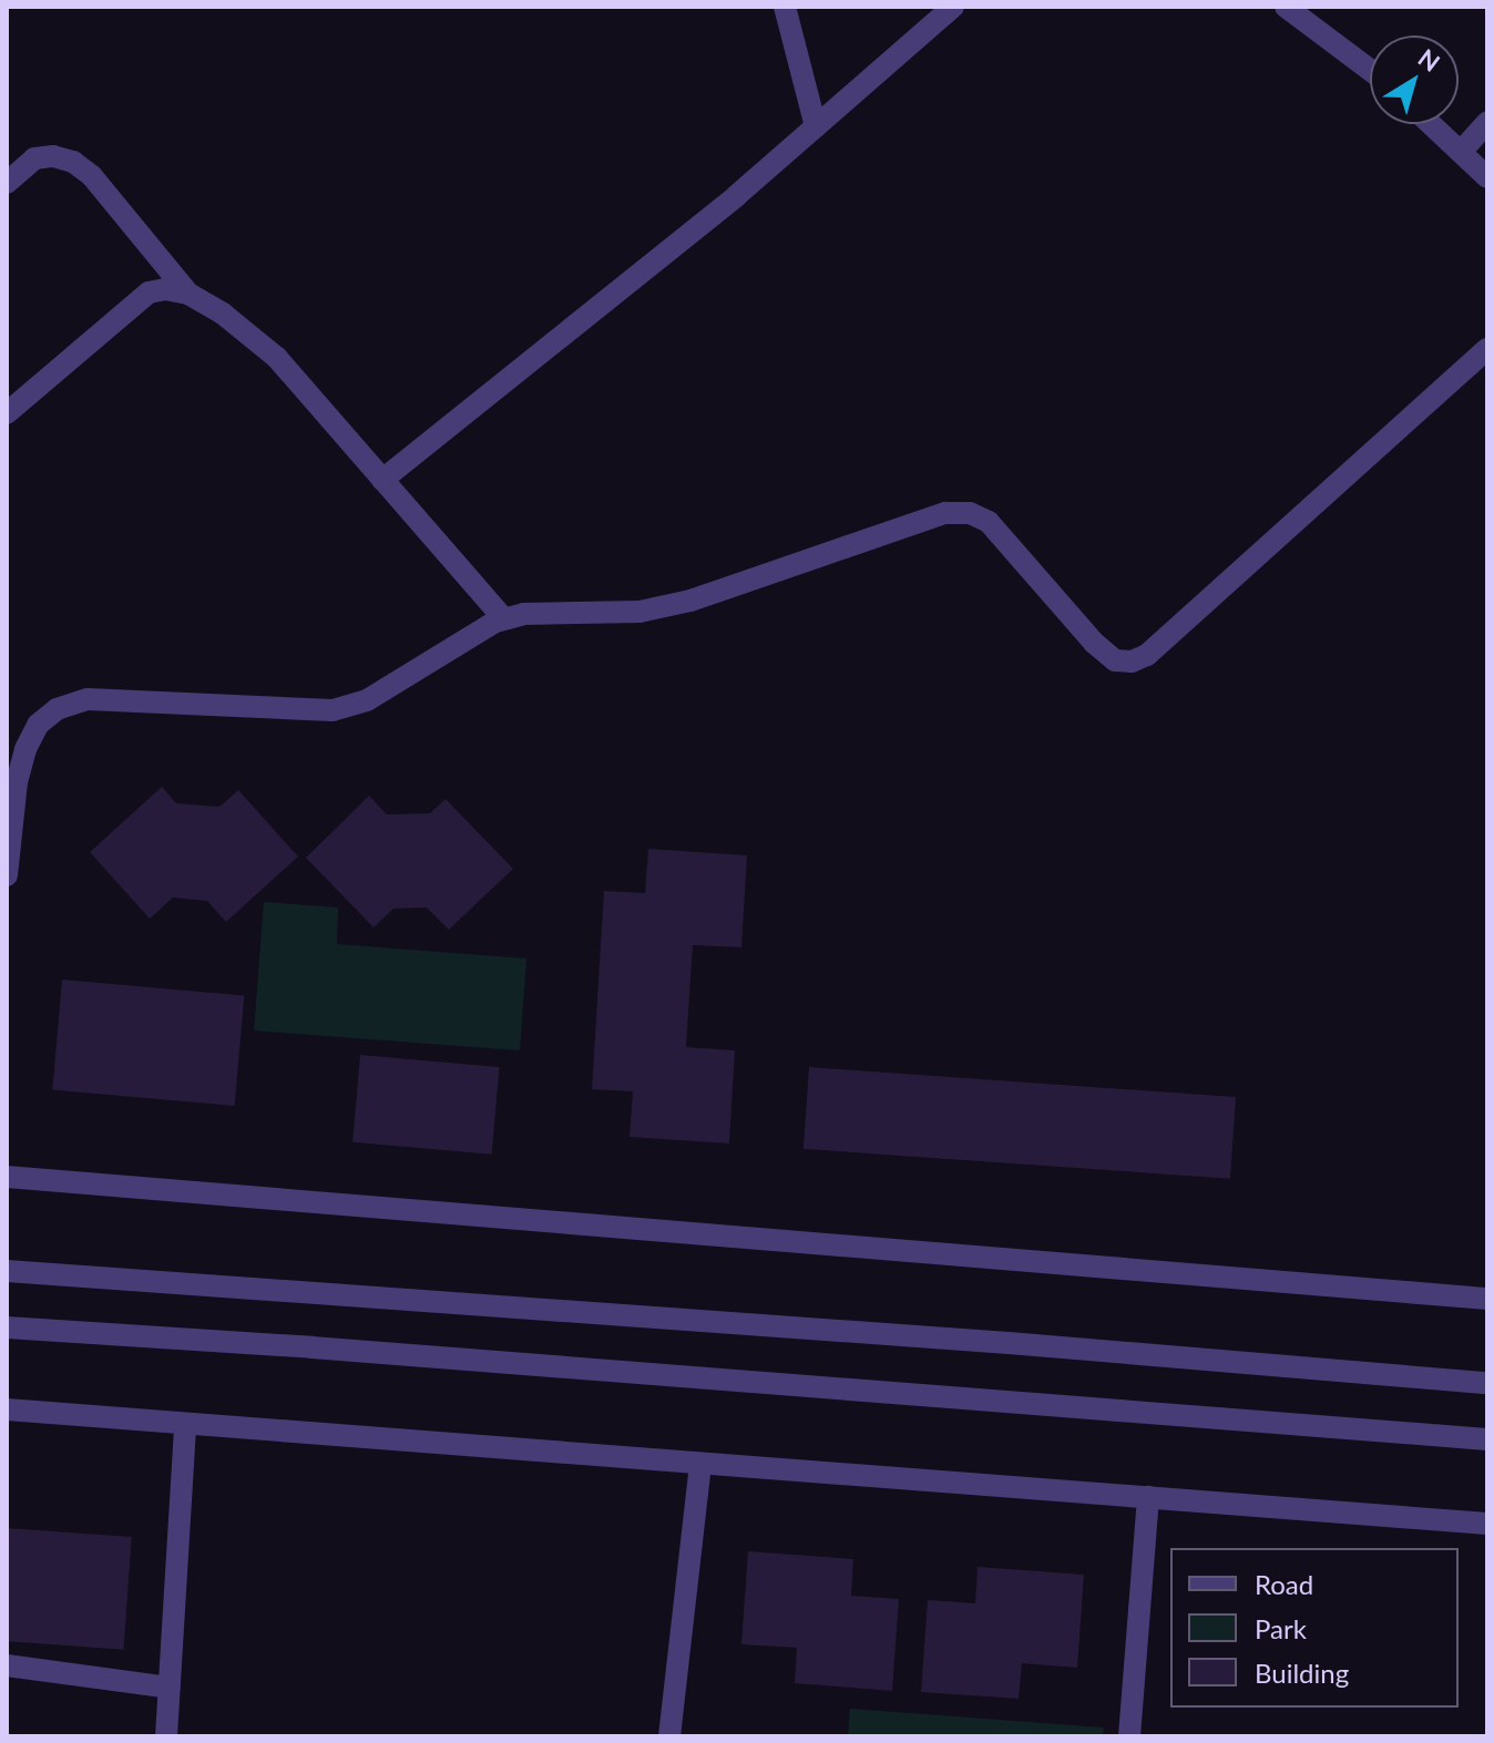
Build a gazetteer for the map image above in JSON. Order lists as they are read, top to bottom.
{
  "legend": ["Road", "Park", "Building"],
  "north": "top right"
}
